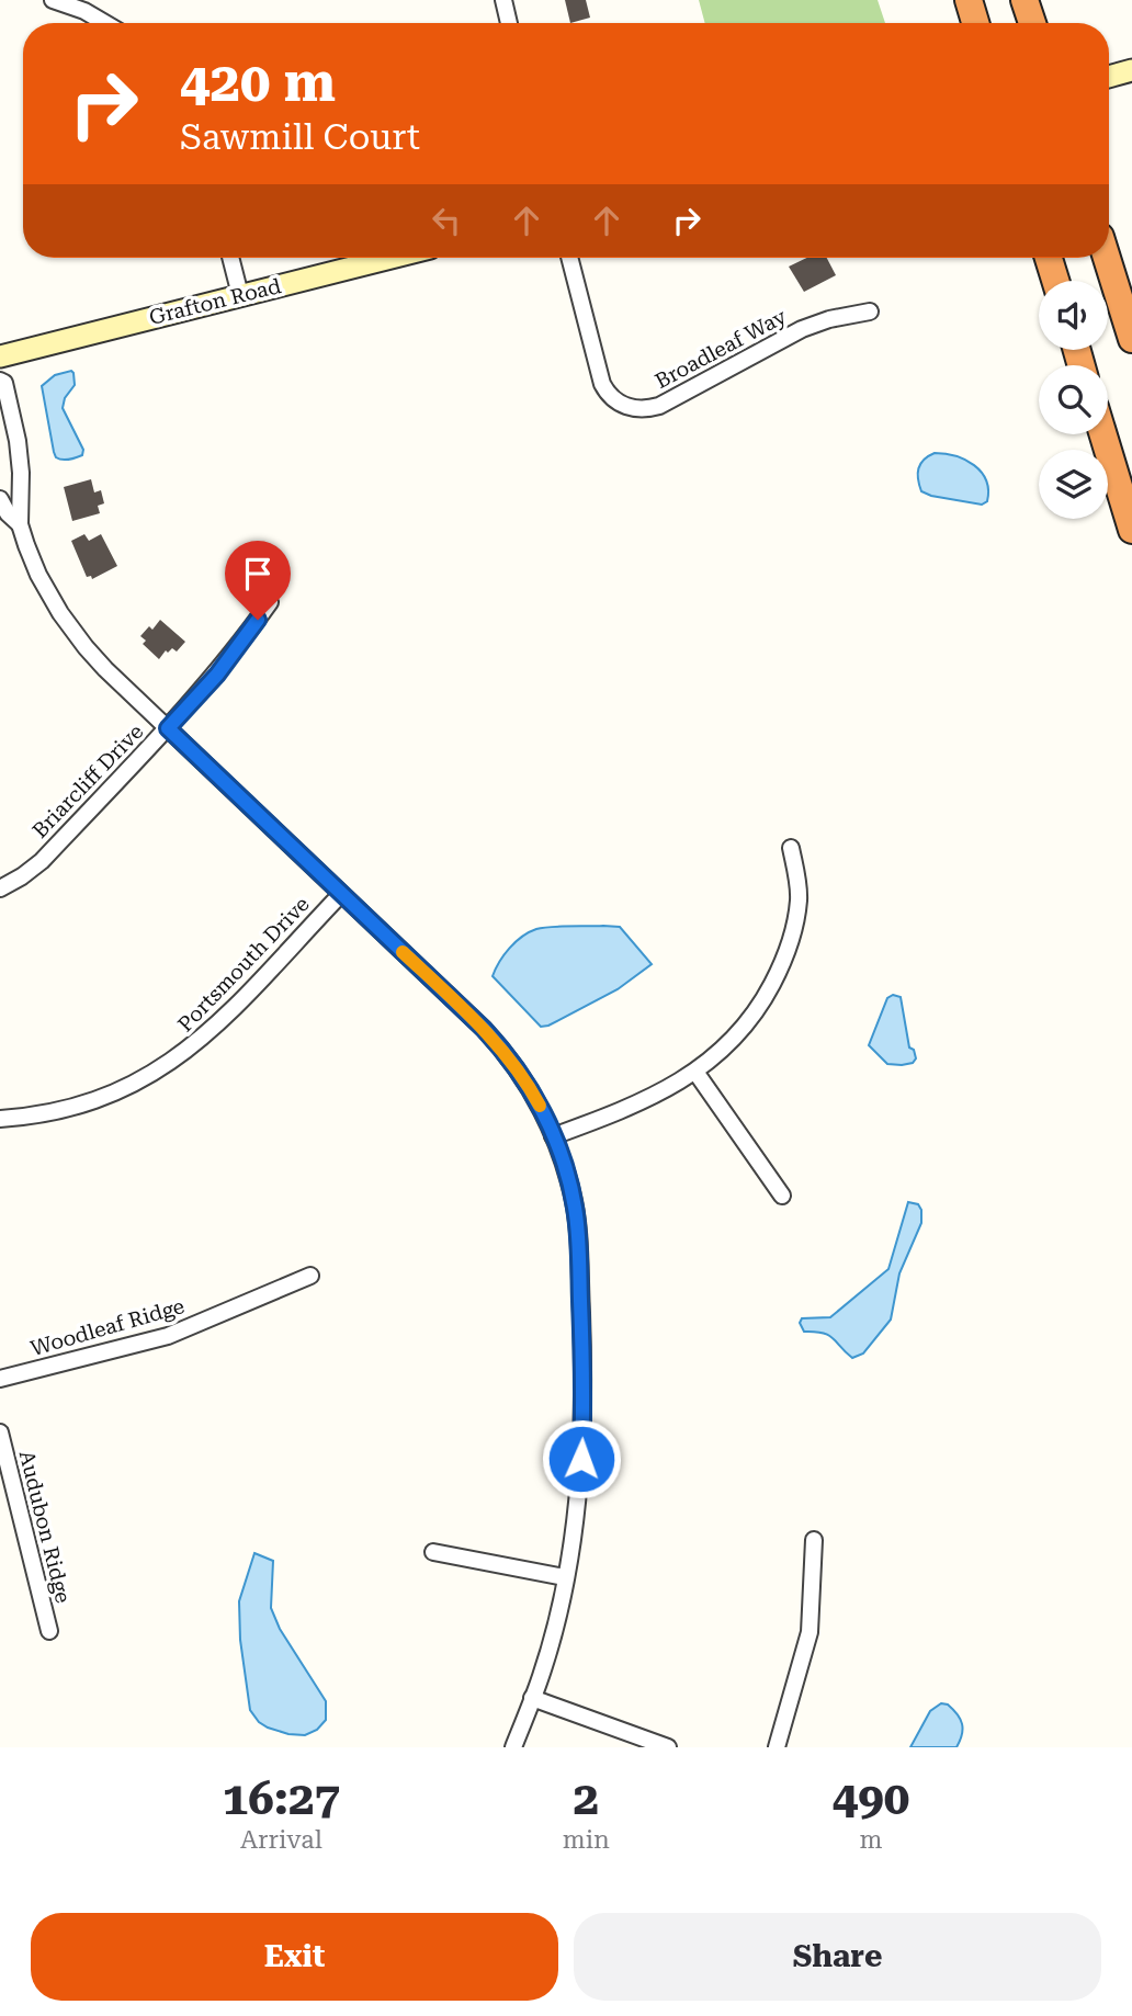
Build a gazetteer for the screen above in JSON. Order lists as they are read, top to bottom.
{
  "streets": {
    "street": [
      "Grafton Road",
      "Broadleaf Way",
      "Briarcliff Drive",
      "Portsmouth Drive",
      "Woodleaf Ridge",
      "Audubon Ridge"
    ]
  },
  "page": {
    "turn": ["420 m", "Sawmill Court"],
    "eta": [
      "16:27",
      "Arrival",
      "2",
      "min",
      "490",
      "m"
    ],
    "buttons": ["Exit", "Share"]
  }
}
